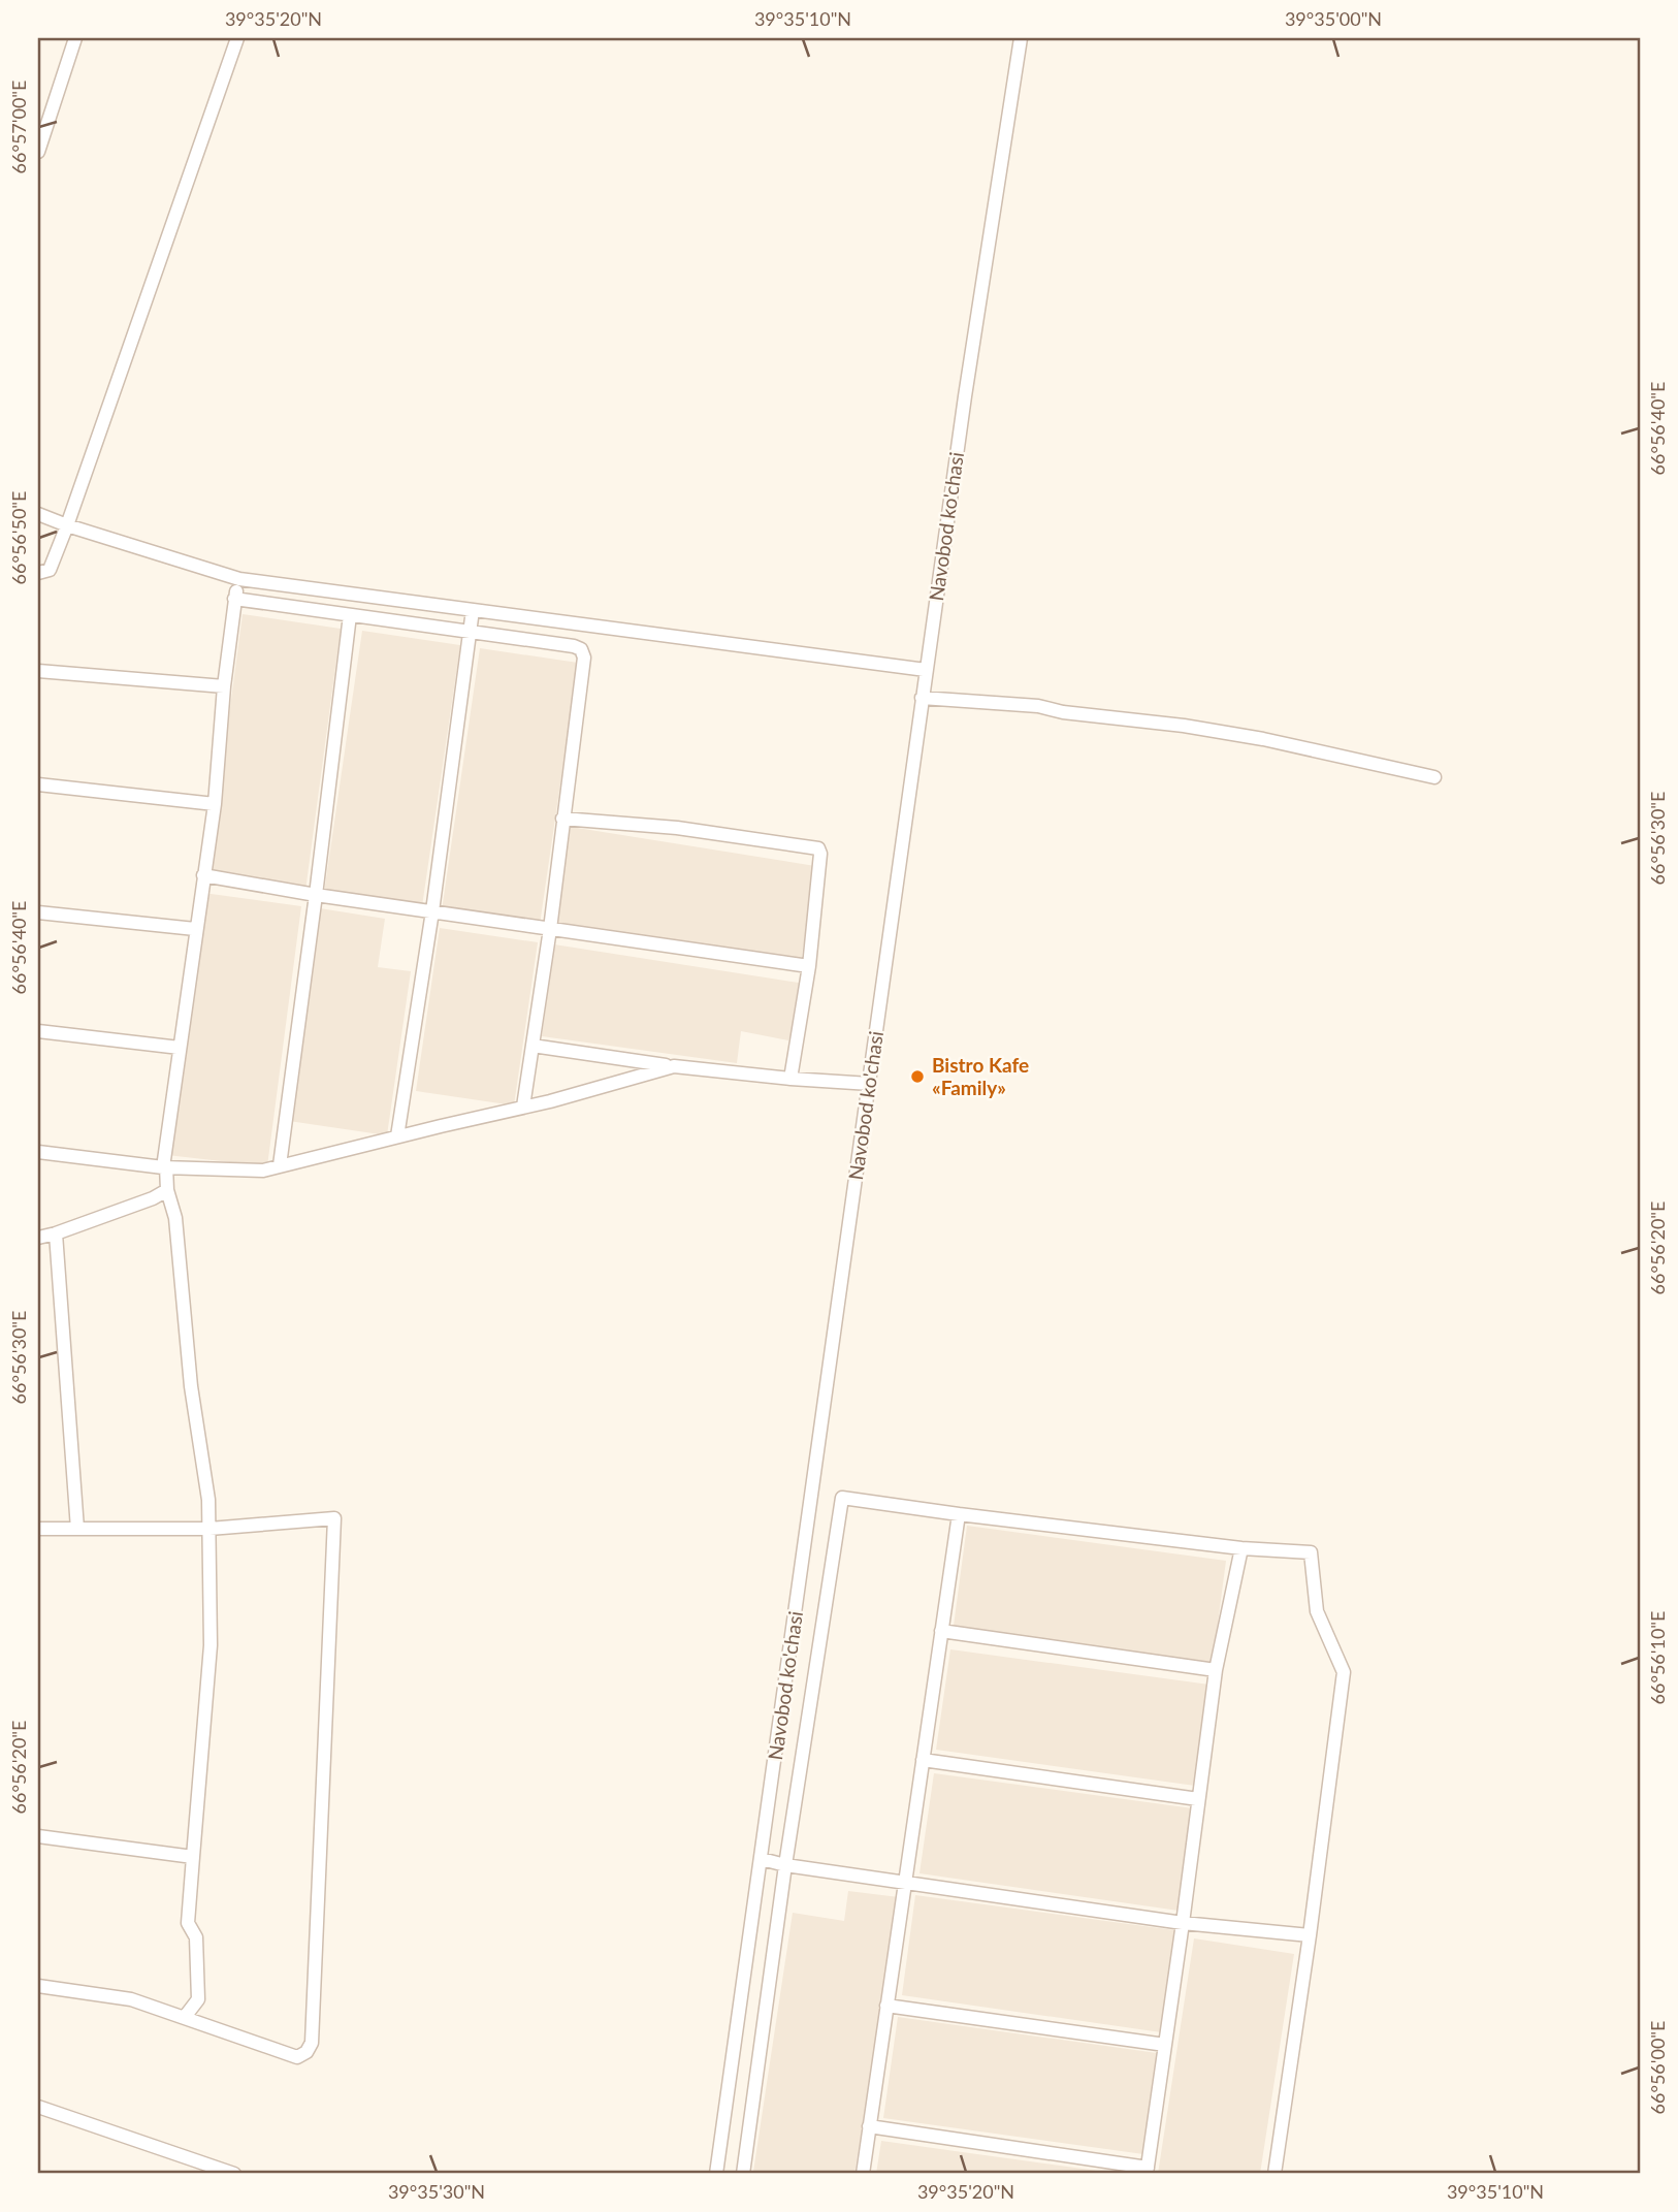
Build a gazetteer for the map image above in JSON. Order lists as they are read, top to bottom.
{
  "streets": {
    "street": ["Navobod ko'chasi"]
  },
  "places": ["Bistro Kafe «Family»"],
  "coordinates": [
    "39°35'20\"N",
    "39°35'10\"N",
    "39°35'00\"N",
    "66°57'00\"E",
    "66°56'40\"E",
    "66°56'50\"E",
    "66°56'30\"E",
    "66°56'20\"E",
    "66°56'10\"E",
    "66°56'00\"E",
    "39°35'30\"N"
  ]
}
